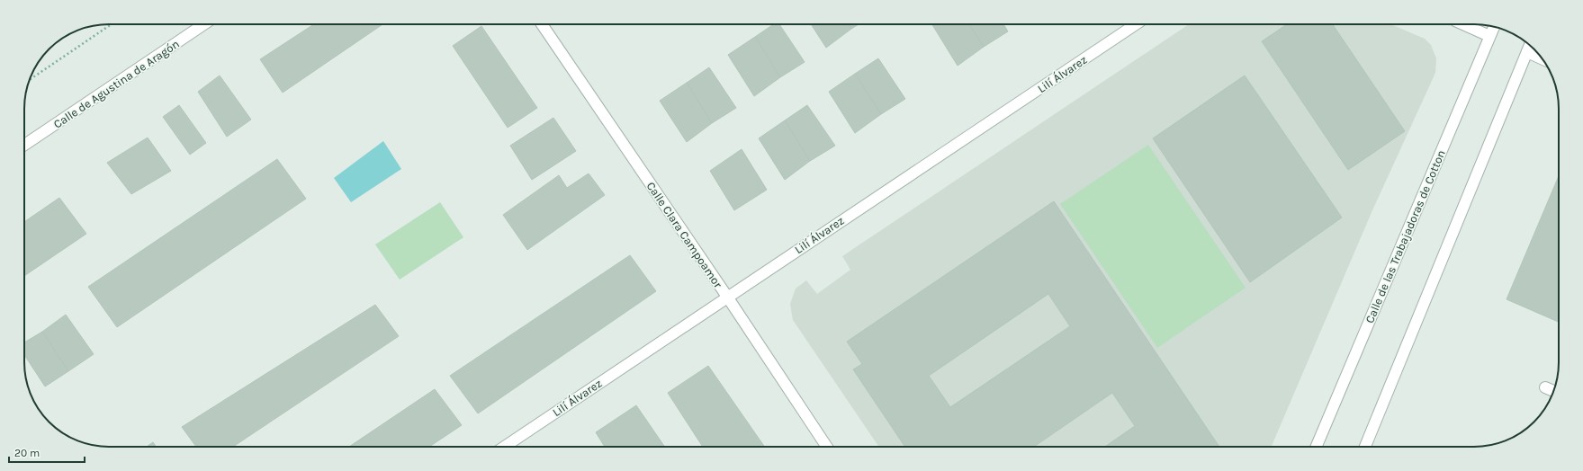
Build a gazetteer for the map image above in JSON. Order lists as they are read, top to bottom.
{
  "streets": {
    "street": [
      "Lilí Álvarez",
      "Calle de Agustina de Aragón",
      "Calle Clara Campoamor",
      "Calle de las Trabajadoras de Cotton"
    ]
  },
  "crossings": [
    ["Lilí Álvarez", "Calle Clara Campoamor"]
  ],
  "scale_bar": "20 m"
}
